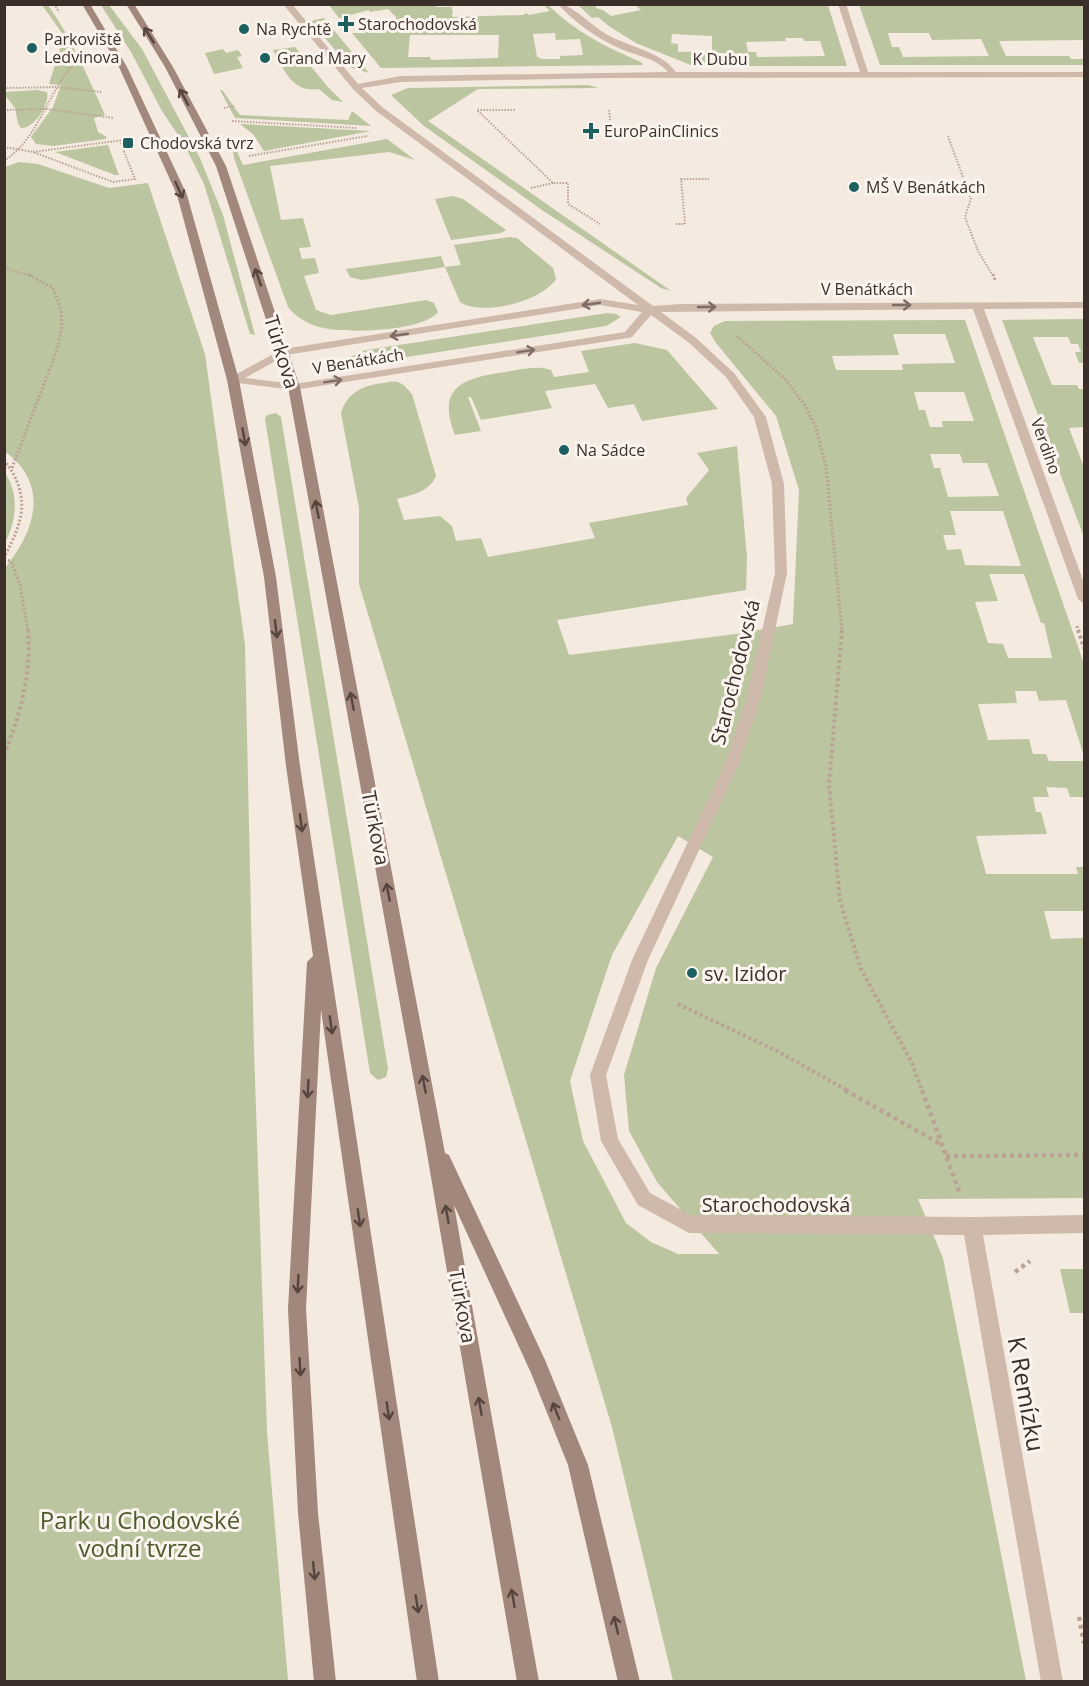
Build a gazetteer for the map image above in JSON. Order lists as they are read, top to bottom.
{
  "streets": {
    "main road": ["Türkova"],
    "street": [
      "K Dubu",
      "V Benátkách",
      "Verdiho",
      "Starochodovská",
      "K Remízku"
    ]
  },
  "crossings": [
    ["K Dubu", "Starochodovská"],
    ["V Benátkách", "Türkova"],
    ["V Benátkách", "Verdiho"],
    ["V Benátkách", "Starochodovská"],
    ["Starochodovská", "K Remízku"]
  ],
  "parks": ["Park u Chodovské vodní tvrze"],
  "places": {
    "health": ["Starochodovská", "EuroPainClinics"],
    "other": [
      "Na Rychtě",
      "Parkoviště Ledvinova",
      "Grand Mary",
      "MŠ V Benátkách",
      "Na Sádce",
      "sv. Izidor"
    ],
    "transit": ["Chodovská tvrz"]
  }
}
